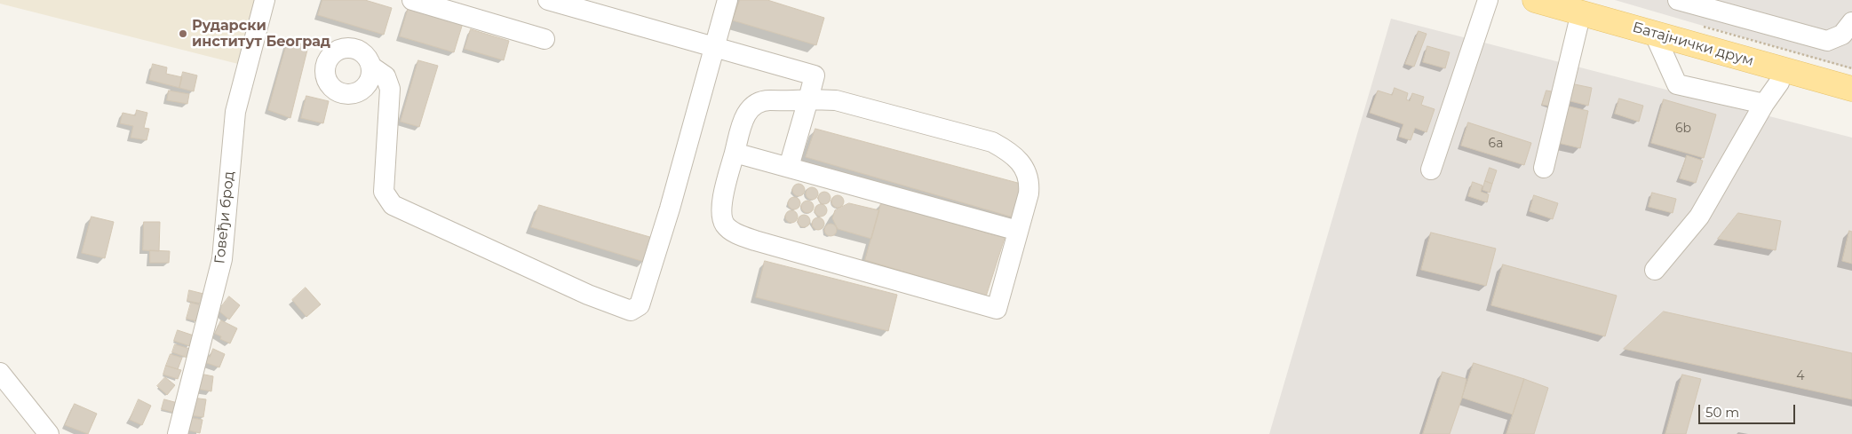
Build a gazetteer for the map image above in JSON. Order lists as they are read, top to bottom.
{
  "streets": {
    "main road": ["Батајнички друм"],
    "street": ["Говеђи брод"]
  },
  "places": ["Рударски институт Београд"],
  "house_numbers": ["6b", "6a", "4"],
  "scale_bar": "50 m"
}
